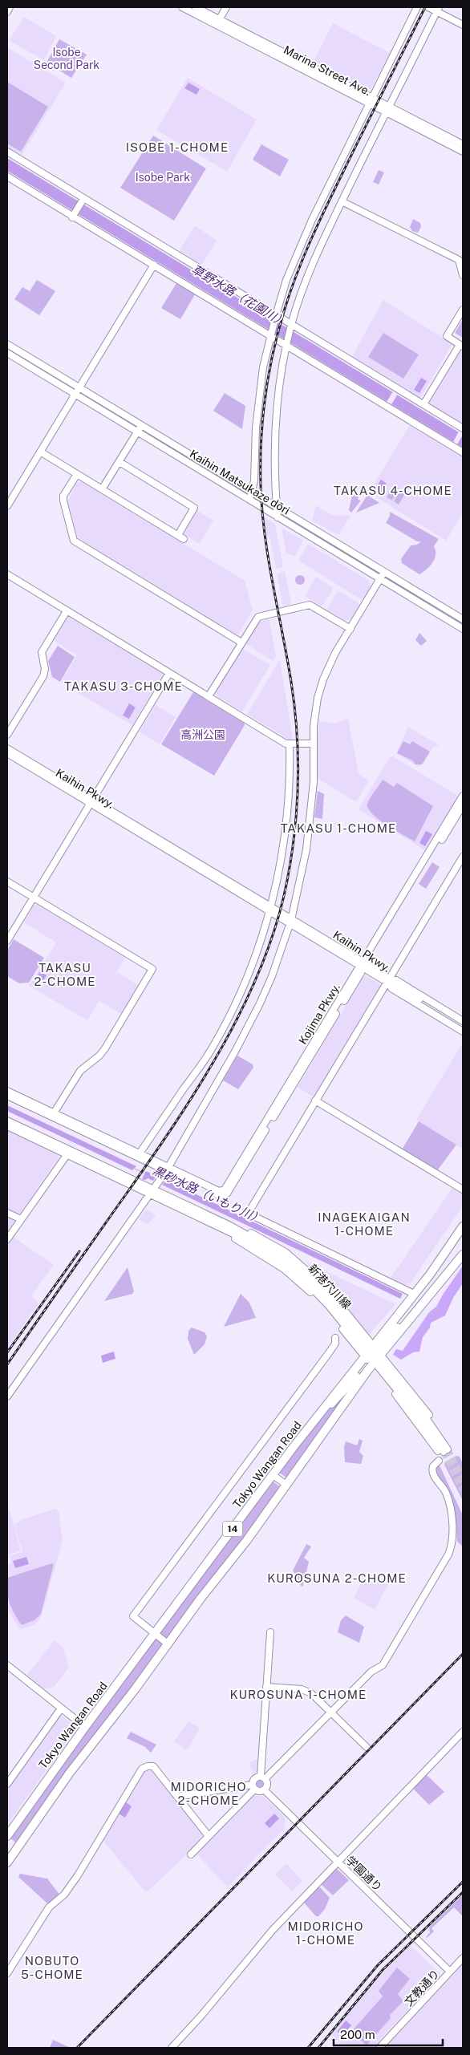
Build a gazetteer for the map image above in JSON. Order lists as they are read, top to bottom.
{
  "streets": {
    "highway": ["Tokyo Wangan Road", "14"],
    "street": [
      "Marina Street Ave.",
      "Kaihin Matsukaze dōri",
      "Kaihin Pkwy.",
      "Kojima Pkwy.",
      "新港穴川線",
      "学園通り",
      "文教通り"
    ]
  },
  "crossings": [
    ["Kaihin Pkwy.", "Kojima Pkwy."],
    ["学園通り", "文教通り"]
  ],
  "districts": [
    "ISOBE 1-CHOME",
    "TAKASU 4-CHOME",
    "TAKASU 3-CHOME",
    "TAKASU 1-CHOME",
    "TAKASU 2-CHOME",
    "INAGEKAIGAN 1-CHOME",
    "KUROSUNA 2-CHOME",
    "KUROSUNA 1-CHOME",
    "MIDORICHO 2-CHOME",
    "MIDORICHO 1-CHOME",
    "NOBUTO 5-CHOME"
  ],
  "water": ["草野水路（花園川）", "黒砂水路（いもり川）"],
  "parks": ["Isobe Second Park", "Isobe Park", "高洲公園"],
  "scale_bar": "200 m"
}
